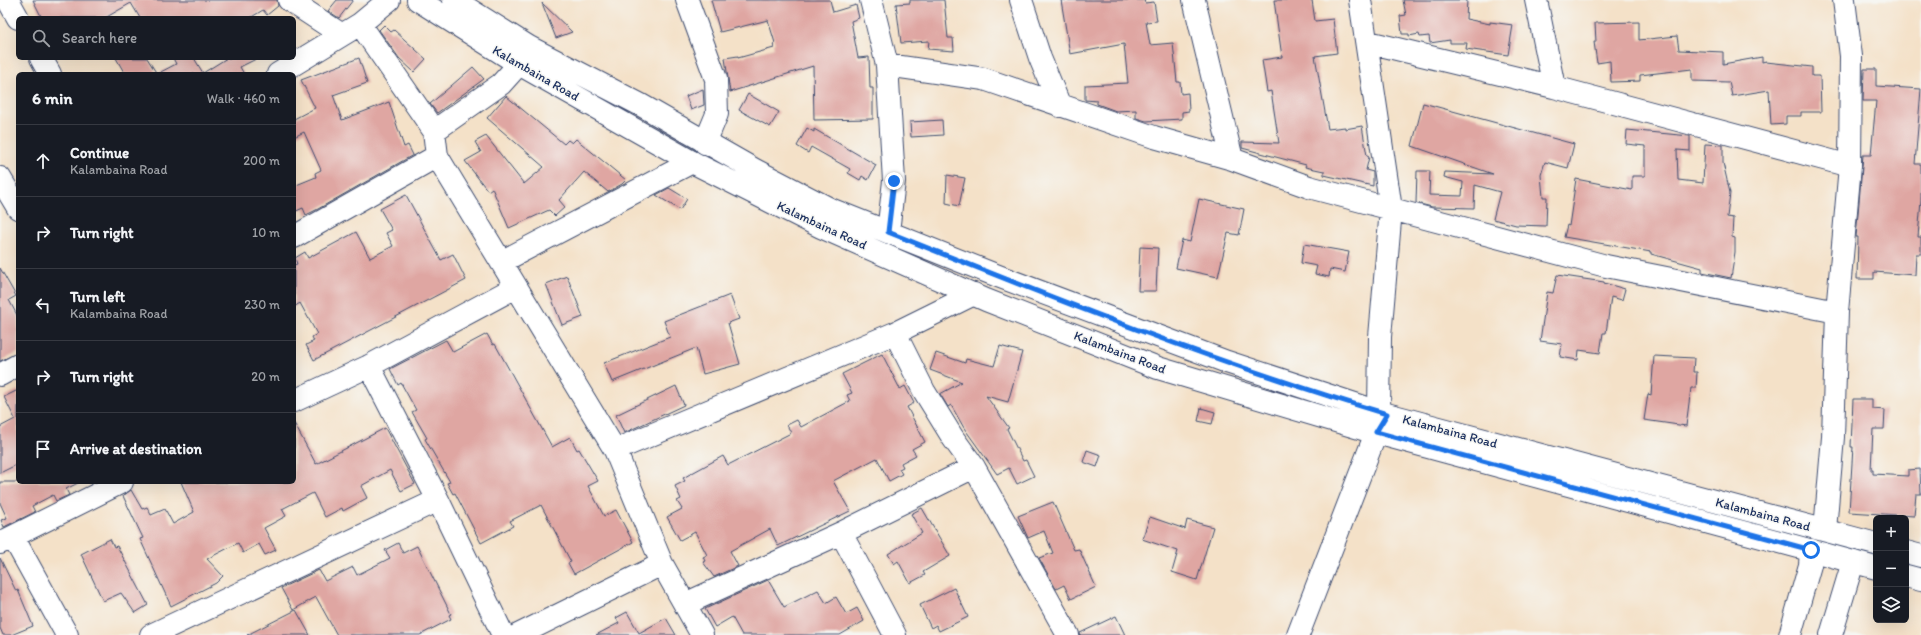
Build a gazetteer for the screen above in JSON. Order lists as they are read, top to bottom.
{
  "streets": {
    "street": ["Kalambaina Road"]
  },
  "page": {
    "search": "Search here",
    "heading": ["6 min", "Walk · 460 m"],
    "list": [
      ["Continue", "Kalambaina Road", "200 m"],
      ["Turn right", "10 m"],
      ["Turn left", "Kalambaina Road", "230 m"],
      ["Turn right", "20 m"],
      "Arrive at destination"
    ],
    "map_buttons": ["+", "−"]
  }
}
